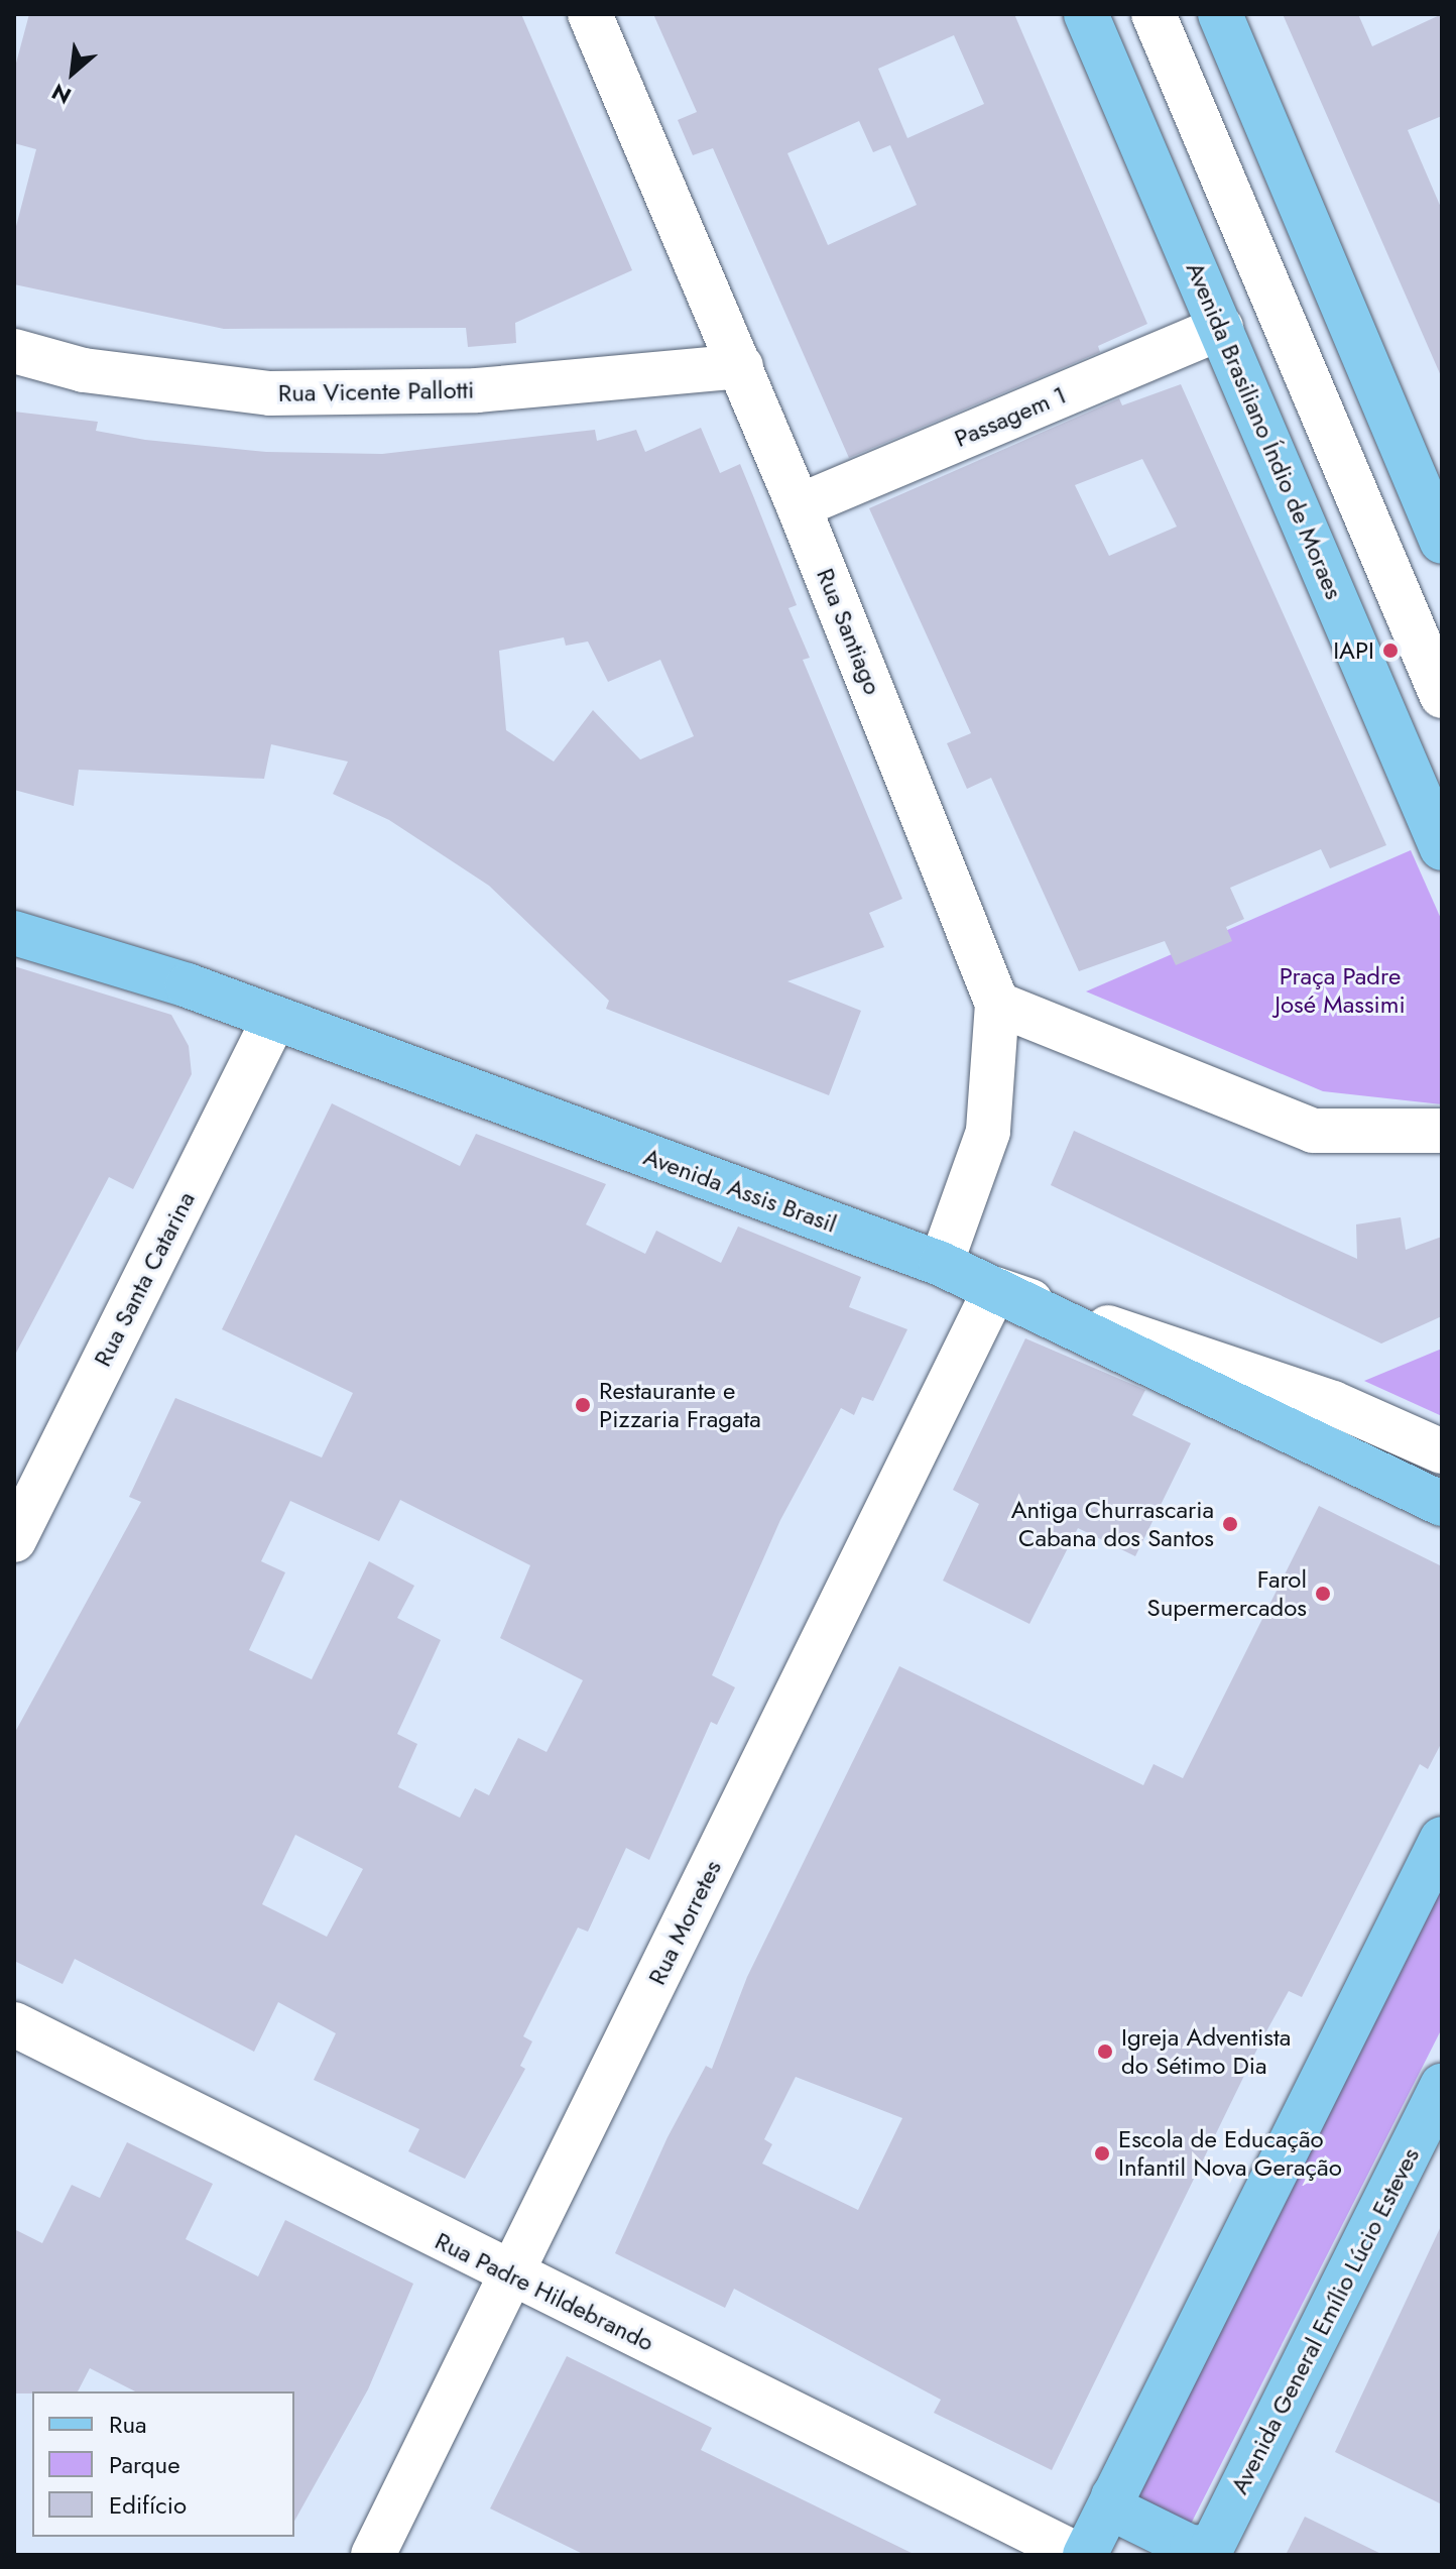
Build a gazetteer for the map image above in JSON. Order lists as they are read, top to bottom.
{
  "streets": {
    "main road": ["Avenida Brasiliano Índio de Moraes", "Avenida Assis Brasil", "Avenida General Emílio Lúcio Esteves"],
    "street": [
      "Rua Vicente Pallotti",
      "Passagem 1",
      "Rua Santiago",
      "Rua Santa Catarina",
      "Rua Morretes",
      "Rua Padre Hildebrando"
    ]
  },
  "crossings": [
    ["Rua Vicente Pallotti", "Rua Santiago"],
    ["Passagem 1", "Avenida Brasiliano Índio de Moraes"],
    ["Passagem 1", "Rua Santiago"],
    ["Rua Santiago", "Avenida Assis Brasil"],
    ["Avenida Assis Brasil", "Rua Santa Catarina"],
    ["Avenida Assis Brasil", "Rua Morretes"],
    ["Rua Morretes", "Rua Padre Hildebrando"]
  ],
  "parks": ["Praça Padre José Massimi"],
  "places": [
    "IAPI",
    "Restaurante e Pizzaria Fragata",
    "Antiga Churrascaria Cabana dos Santos",
    "Farol Supermercados",
    "Igreja Adventista do Sétimo Dia",
    "Escola de Educação Infantil Nova Geração"
  ],
  "legend": ["Rua", "Parque", "Edifício"],
  "north": "bottom left"
}
